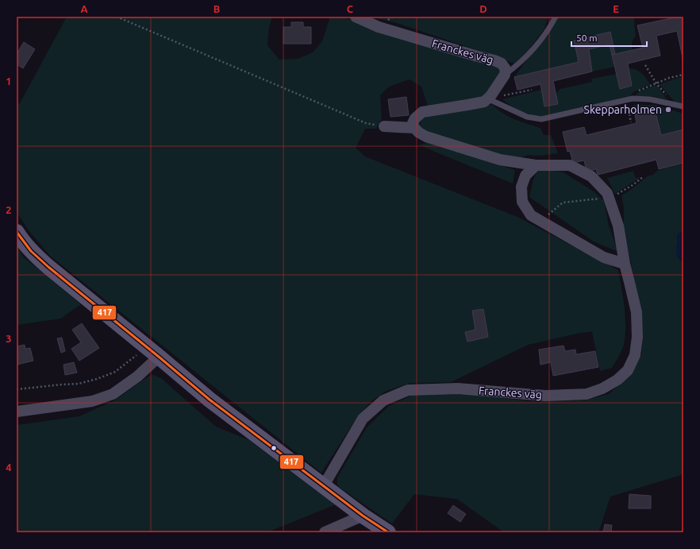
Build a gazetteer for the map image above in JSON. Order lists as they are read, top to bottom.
{
  "streets": {
    "street": ["Franckes väg"]
  },
  "places": ["Skepparholmen"],
  "lines": ["transit line 417"],
  "scale_bar": "50 m",
  "grid": {
    "columns": [
      "A",
      "B",
      "C",
      "D",
      "E"
    ],
    "rows": [
      "1",
      "2",
      "3",
      "4"
    ]
  }
}
